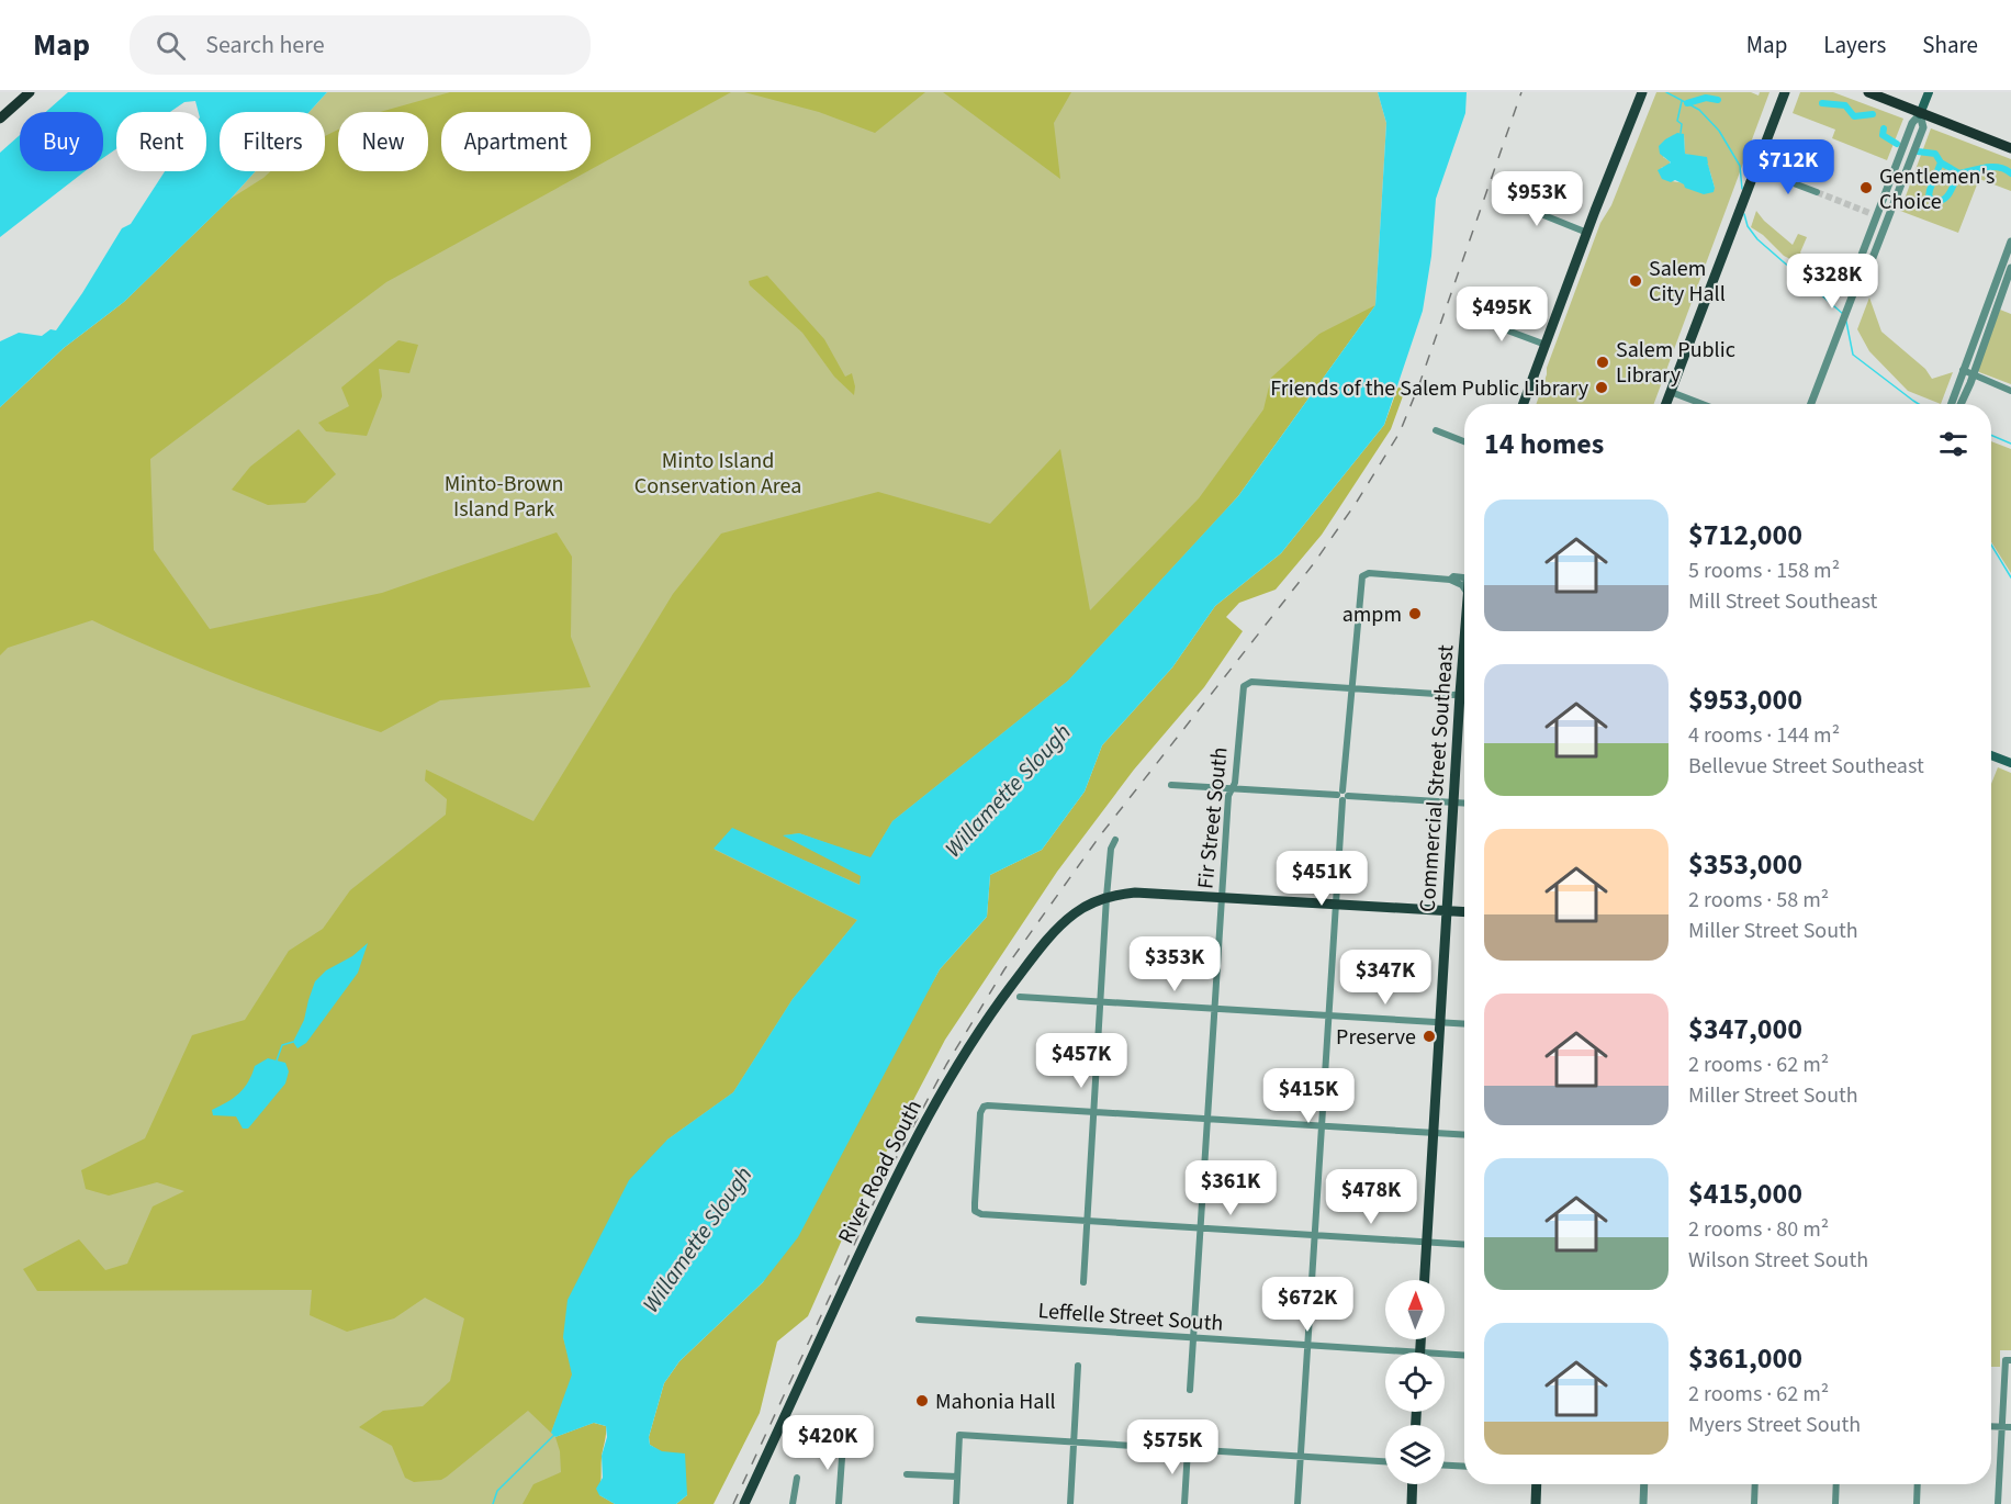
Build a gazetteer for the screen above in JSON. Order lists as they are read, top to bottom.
{
  "streets": {
    "main road": ["Commercial Street Southeast", "River Road South"],
    "street": ["Fir Street South", "Leffelle Street South"]
  },
  "crossings": [
    ["Commercial Street Southeast", "River Road South"],
    ["Fir Street South", "River Road South"],
    ["Fir Street South", "Leffelle Street South"]
  ],
  "water": ["Willamette Slough"],
  "parks": ["Minto Island Conservation Area", "Minto-Brown Island Park"],
  "places": [
    "Gentlemen's Choice",
    "Salem City Hall",
    "Salem Public Library",
    "Friends of the Salem Public Library",
    "ampm",
    "Preserve",
    "Mahonia Hall"
  ],
  "north": "top",
  "page": {
    "header": "Map",
    "search": "Search here",
    "nav": ["Map", "Layers", "Share"],
    "chip": [
      "Buy",
      "Rent",
      "Filters",
      "New",
      "Apartment"
    ],
    "price": [
      "$712K",
      "$953K",
      "$328K",
      "$495K",
      "$451K",
      "$353K",
      "$347K",
      "$457K",
      "$415K",
      "$361K",
      "$478K",
      "$672K",
      "$420K",
      "$575K"
    ],
    "heading": "14 homes",
    "list": [
      {
        "name": "$712,000",
        "note": "5 rooms · 158 m² · Mill Street Southeast"
      },
      {
        "name": "$953,000",
        "note": "4 rooms · 144 m² · Bellevue Street Southeast"
      },
      {
        "name": "$353,000",
        "note": "2 rooms · 58 m² · Miller Street South"
      },
      {
        "name": "$347,000",
        "note": "2 rooms · 62 m² · Miller Street South"
      },
      {
        "name": "$415,000",
        "note": "2 rooms · 80 m² · Wilson Street South"
      },
      {
        "name": "$361,000",
        "note": "2 rooms · 62 m² · Myers Street South"
      }
    ]
  }
}
